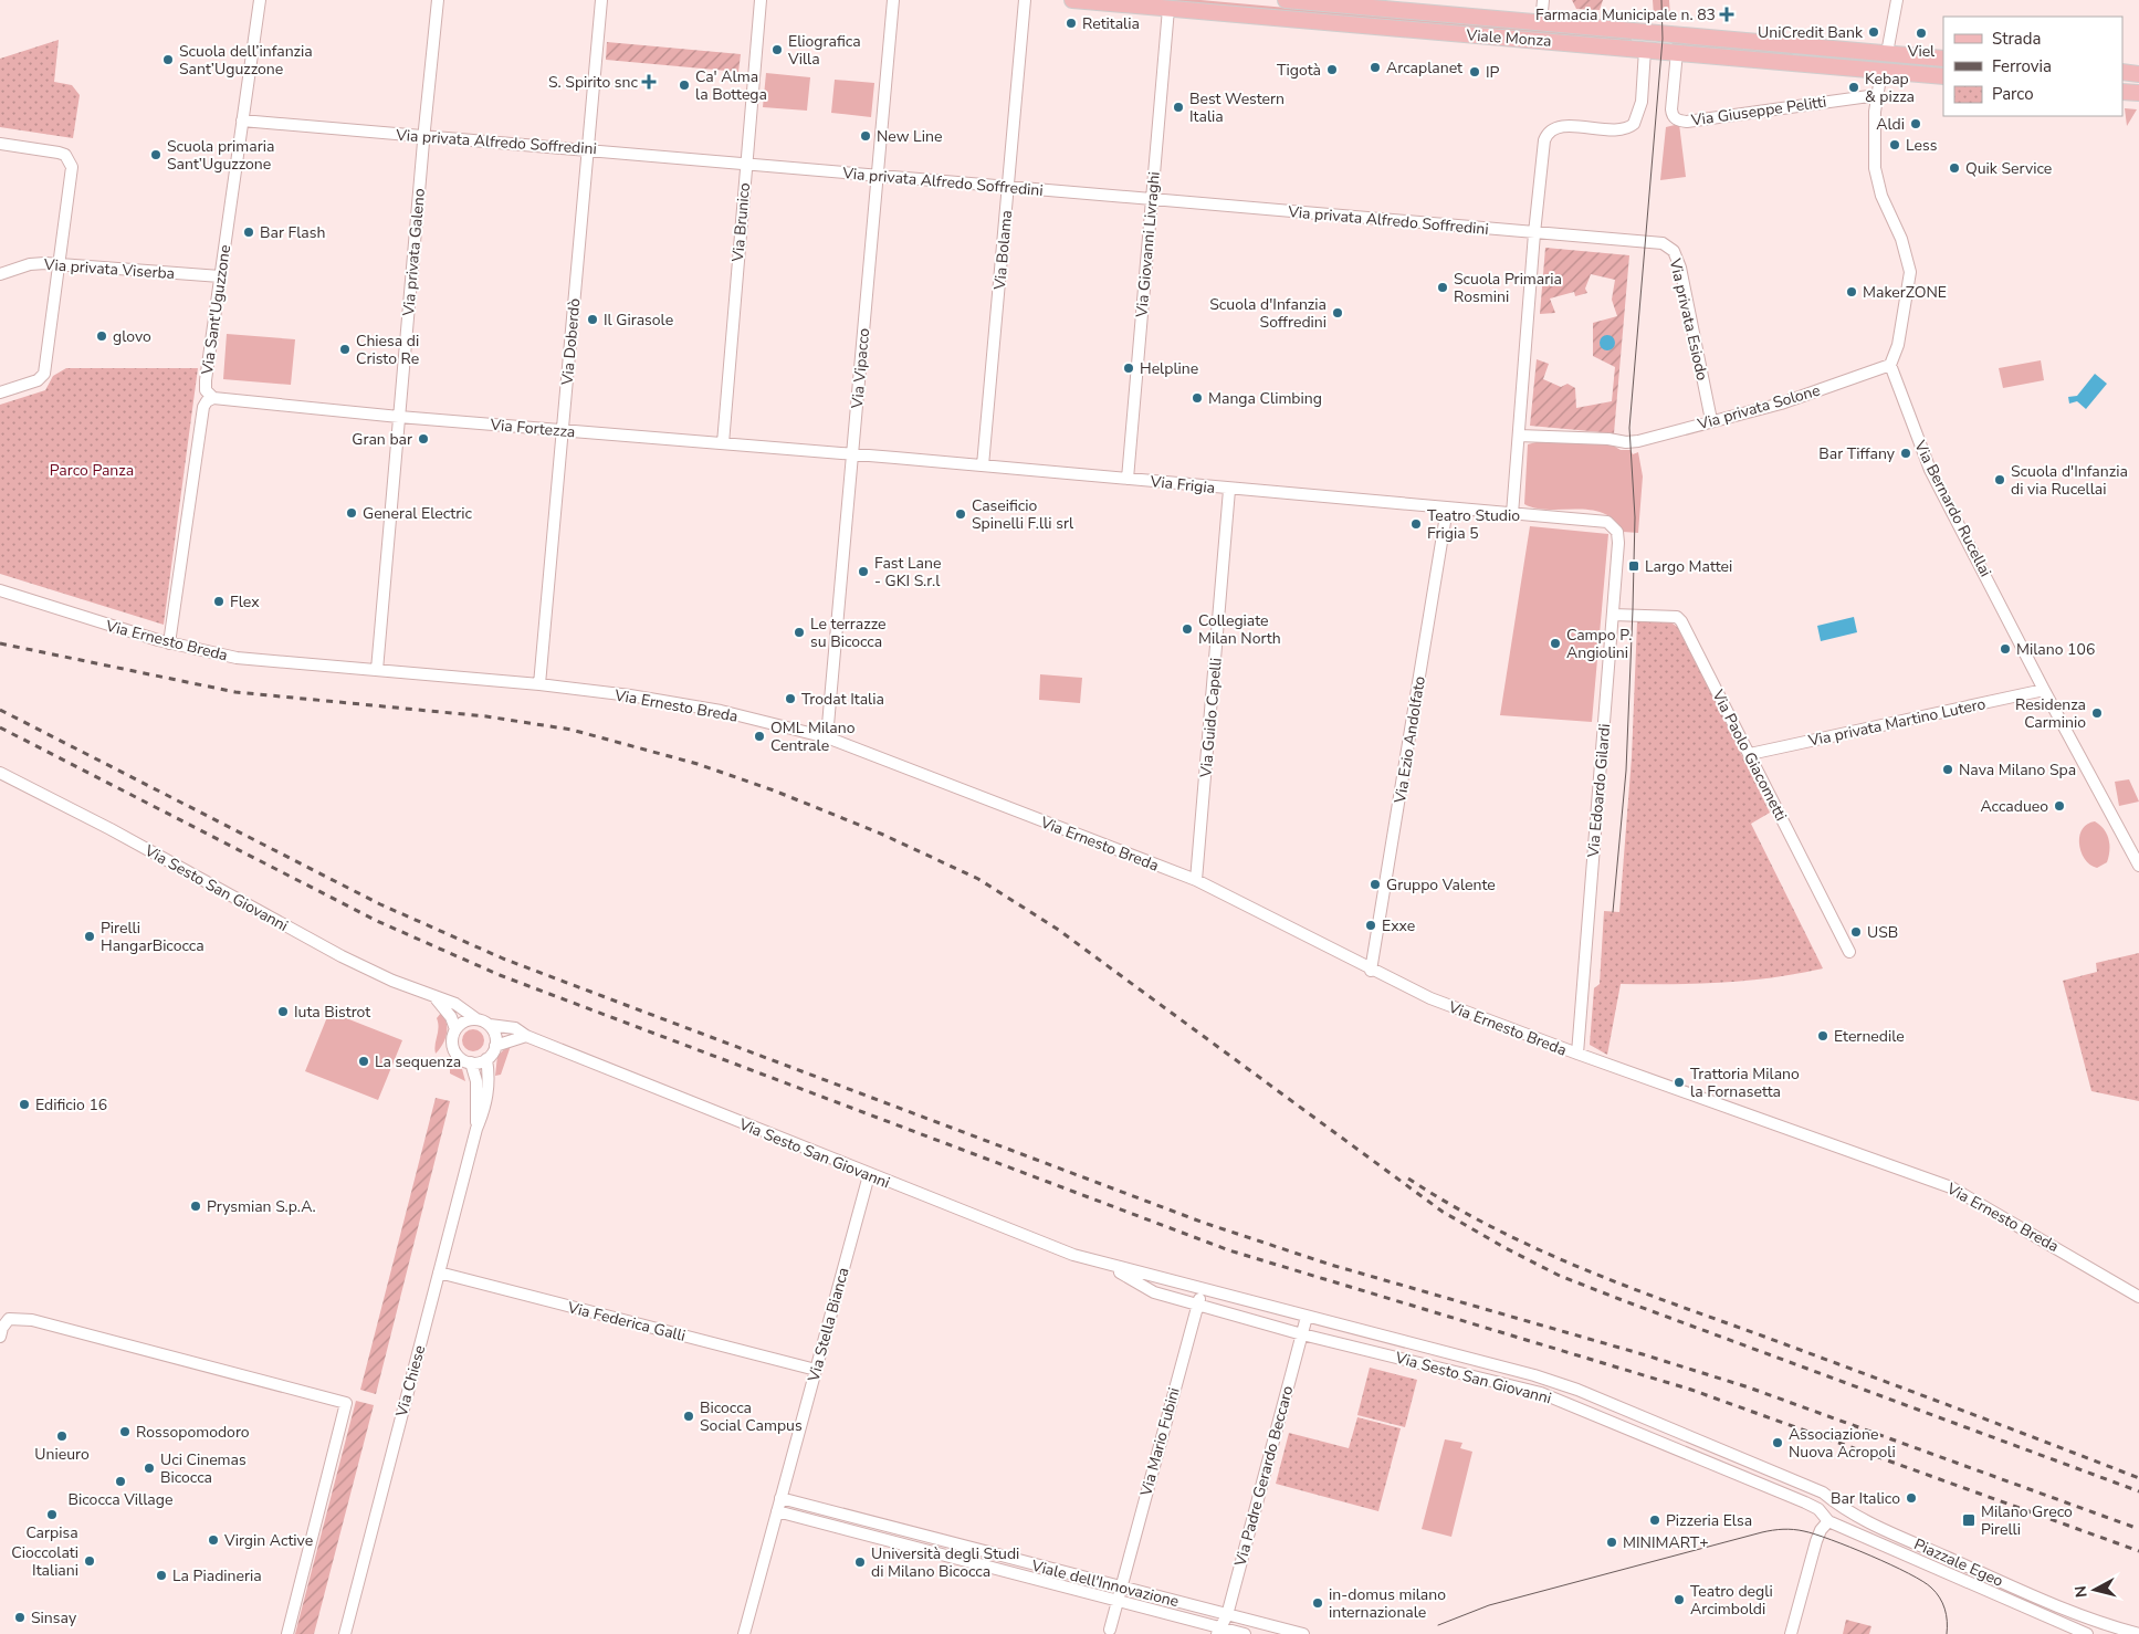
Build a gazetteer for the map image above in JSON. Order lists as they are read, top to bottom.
{
  "streets": {
    "main road": ["Viale Monza"],
    "street": [
      "Via Giuseppe Pelitti",
      "Via privata Alfredo Soffredini",
      "Via Brunico",
      "Via Giovanni Livraghi",
      "Via Bolama",
      "Via privata Galeno",
      "Via privata Viserba",
      "Via Sant'Uguzzone",
      "Via privata Esiodo",
      "Via Doberdò",
      "Via Vipacco",
      "Via privata Solone",
      "Via Fortezza",
      "Via Frigia",
      "Via Bernardo Rucellai",
      "Via Ernesto Breda",
      "Via Guido Capelli",
      "Via privata Martino Lutero",
      "Via Ezio Andolfato",
      "Via Paolo Giacometti",
      "Via Edoardo Gilardi",
      "Via Sesto San Giovanni",
      "Via Federica Galli",
      "Via Stella Bianca",
      "Via Chiese",
      "Via Mario Fubini",
      "Via Padre Gerardo Beccaro",
      "Piazzale Egeo",
      "Viale dell'Innovazione"
    ]
  },
  "crossings": [
    ["Viale Monza", "Via Giuseppe Pelitti"],
    ["Viale Monza", "Via Giovanni Livraghi"],
    ["Via privata Alfredo Soffredini", "Via Brunico"],
    ["Via privata Alfredo Soffredini", "Via Giovanni Livraghi"],
    ["Via privata Alfredo Soffredini", "Via Bolama"],
    ["Via privata Alfredo Soffredini", "Via privata Galeno"],
    ["Via privata Alfredo Soffredini", "Via Sant'Uguzzone"],
    ["Via privata Alfredo Soffredini", "Via privata Esiodo"],
    ["Via privata Alfredo Soffredini", "Via Doberdò"],
    ["Via privata Alfredo Soffredini", "Via Vipacco"],
    ["Via Brunico", "Via Fortezza"],
    ["Via Giovanni Livraghi", "Via Frigia"],
    ["Via Bolama", "Via Frigia"],
    ["Via privata Galeno", "Via Fortezza"],
    ["Via privata Galeno", "Via Ernesto Breda"],
    ["Via privata Viserba", "Via Sant'Uguzzone"],
    ["Via Sant'Uguzzone", "Via Fortezza"],
    ["Via Sant'Uguzzone", "Via Ernesto Breda"],
    ["Via privata Esiodo", "Via privata Solone"],
    ["Via Doberdò", "Via Fortezza"],
    ["Via Doberdò", "Via Ernesto Breda"],
    ["Via Vipacco", "Via Fortezza"],
    ["Via Vipacco", "Via Frigia"],
    ["Via Vipacco", "Via Ernesto Breda"],
    ["Via privata Solone", "Via Bernardo Rucellai"],
    ["Via Fortezza", "Via Frigia"],
    ["Via Frigia", "Via Guido Capelli"],
    ["Via Frigia", "Via Ezio Andolfato"],
    ["Via Frigia", "Via Edoardo Gilardi"],
    ["Via Bernardo Rucellai", "Via privata Martino Lutero"],
    ["Via Ernesto Breda", "Via Guido Capelli"],
    ["Via Ernesto Breda", "Via Ezio Andolfato"],
    ["Via Ernesto Breda", "Via Edoardo Gilardi"],
    ["Via privata Martino Lutero", "Via Paolo Giacometti"],
    ["Via Paolo Giacometti", "Via Edoardo Gilardi"],
    ["Via Sesto San Giovanni", "Via Stella Bianca"],
    ["Via Sesto San Giovanni", "Via Chiese"],
    ["Via Sesto San Giovanni", "Via Mario Fubini"],
    ["Via Sesto San Giovanni", "Via Padre Gerardo Beccaro"],
    ["Via Sesto San Giovanni", "Piazzale Egeo"],
    ["Via Federica Galli", "Via Stella Bianca"],
    ["Via Federica Galli", "Via Chiese"],
    ["Via Stella Bianca", "Viale dell'Innovazione"],
    ["Via Mario Fubini", "Viale dell'Innovazione"],
    ["Via Padre Gerardo Beccaro", "Viale dell'Innovazione"]
  ],
  "parks": ["Parco Panza"],
  "places": {
    "health": ["Farmacia Municipale n. 83", "S. Spirito snc"],
    "other": [
      "Retitalia",
      "UniCredit Bank",
      "Viel",
      "Eliografica Villa",
      "Scuola dell’infanzia Sant’Uguzzone",
      "Arcaplanet",
      "Tigotà",
      "IP",
      "Ca' Alma la Bottega",
      "Kebap & pizza",
      "Best Western Italia",
      "Aldi",
      "New Line",
      "Less",
      "Scuola primaria Sant’Uguzzone",
      "Quik Service",
      "Bar Flash",
      "Scuola Primaria Rosmini",
      "MakerZONE",
      "Scuola d'Infanzia Soffredini",
      "Il Girasole",
      "glovo",
      "Chiesa di Cristo Re",
      "Helpline",
      "Manga Climbing",
      "Gran bar",
      "Bar Tiffany",
      "Scuola d'Infanzia di via Rucellai",
      "General Electric",
      "Caseificio Spinelli F.lli srl",
      "Teatro Studio Frigia 5",
      "Fast Lane - GKI S.r.l",
      "Flex",
      "Collegiate Milan North",
      "Le terrazze su Bicocca",
      "Campo P. Angiolini",
      "Milano 106",
      "Trodat Italia",
      "Residenza Carminio",
      "OML Milano Centrale",
      "Nava Milano Spa",
      "Accadueo",
      "Gruppo Valente",
      "Exxe",
      "USB",
      "Pirelli HangarBicocca",
      "Iuta Bistrot",
      "Eternedile",
      "La sequenza",
      "Trattoria Milano la Fornasetta",
      "Edificio 16",
      "Prysmian S.p.A.",
      "Bicocca Social Campus",
      "Rossopomodoro",
      "Unieuro",
      "Associazione Nuova Acropoli",
      "Uci Cinemas Bicocca",
      "Bicocca Village",
      "Bar Italico",
      "Carpisa",
      "Pizzeria Elsa",
      "Virgin Active",
      "MINIMART+",
      "Cioccolati Italiani",
      "Università degli Studi di Milano Bicocca",
      "La Piadineria",
      "Teatro degli Arcimboldi",
      "in-domus milano internazionale",
      "Sinsay"
    ],
    "transit": ["Largo Mattei", "Milano Greco Pirelli"]
  },
  "legend": ["Strada", "Ferrovia", "Parco"],
  "north": "left"
}
